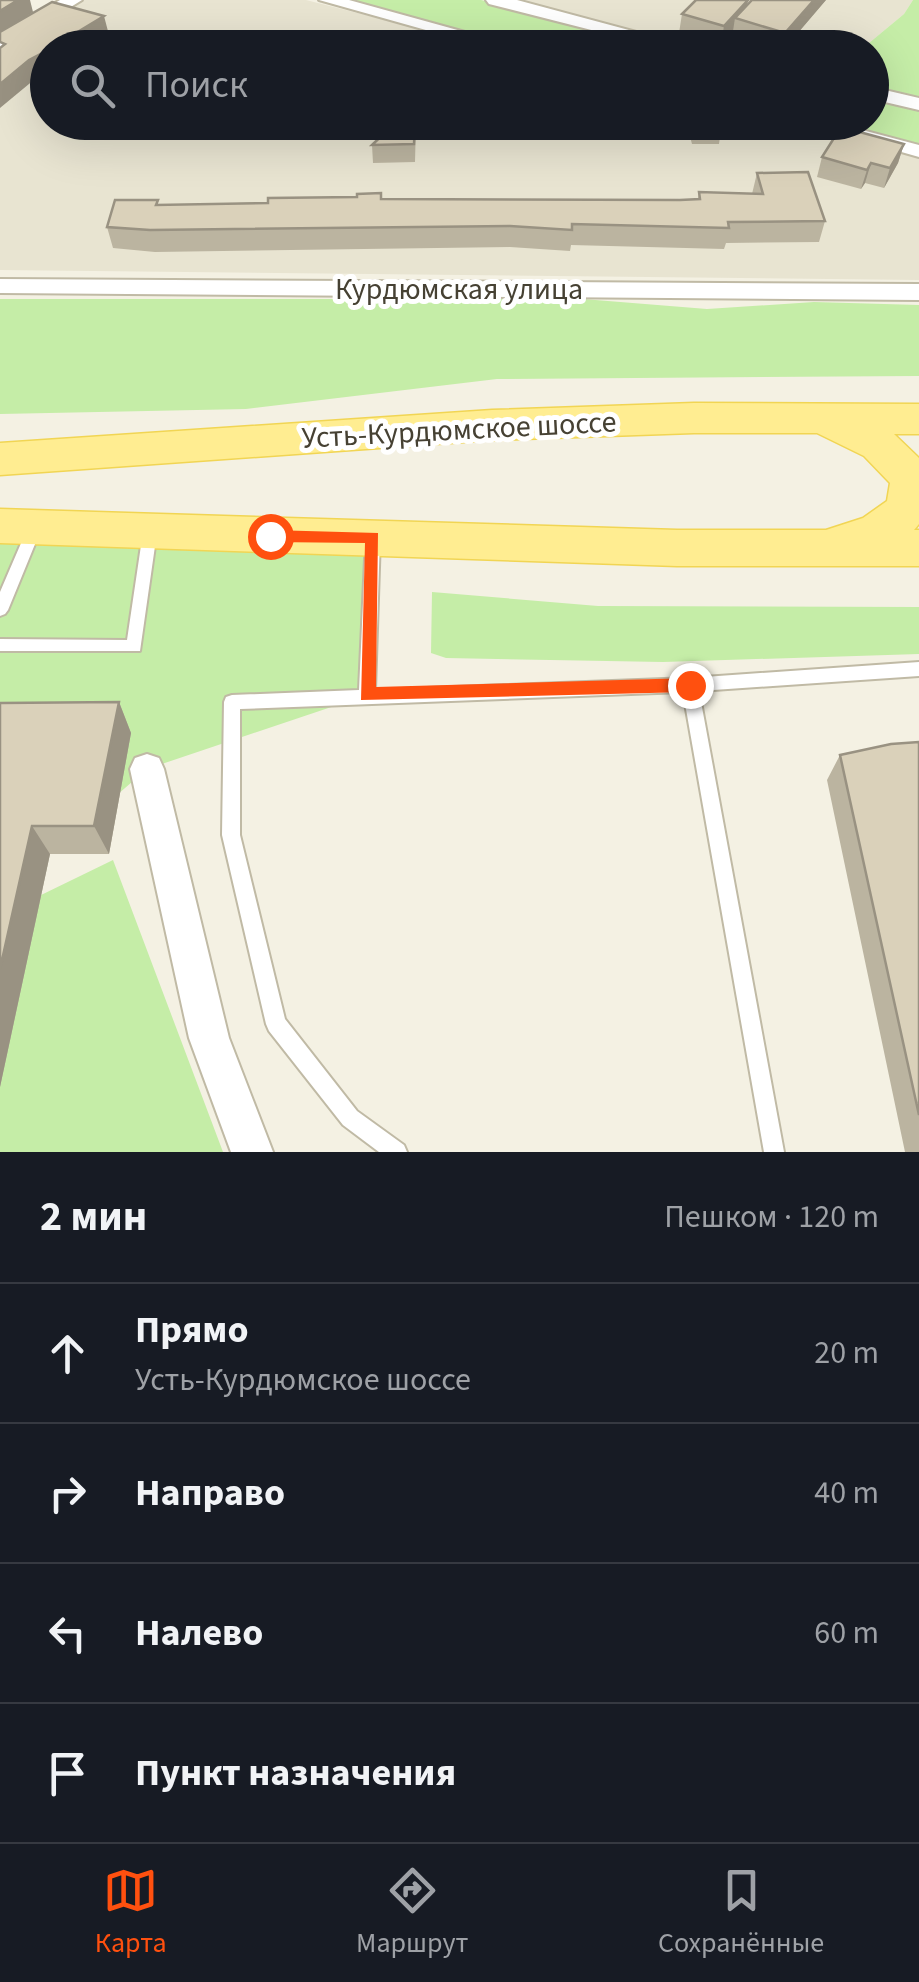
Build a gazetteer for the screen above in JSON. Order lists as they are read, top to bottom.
{
  "streets": {
    "main road": ["Усть-Курдюмское шоссе"],
    "street": ["Курдюмская улица"]
  },
  "page": {
    "search": "Поиск",
    "heading": ["2 мин", "Пешком · 120 m"],
    "list": [
      ["Прямо", "Усть-Курдюмское шоссе", "20 m"],
      ["Направо", "40 m"],
      ["Налево", "60 m"],
      "Пункт назначения"
    ],
    "nav": ["Карта", "Маршрут", "Сохранённые"]
  }
}
